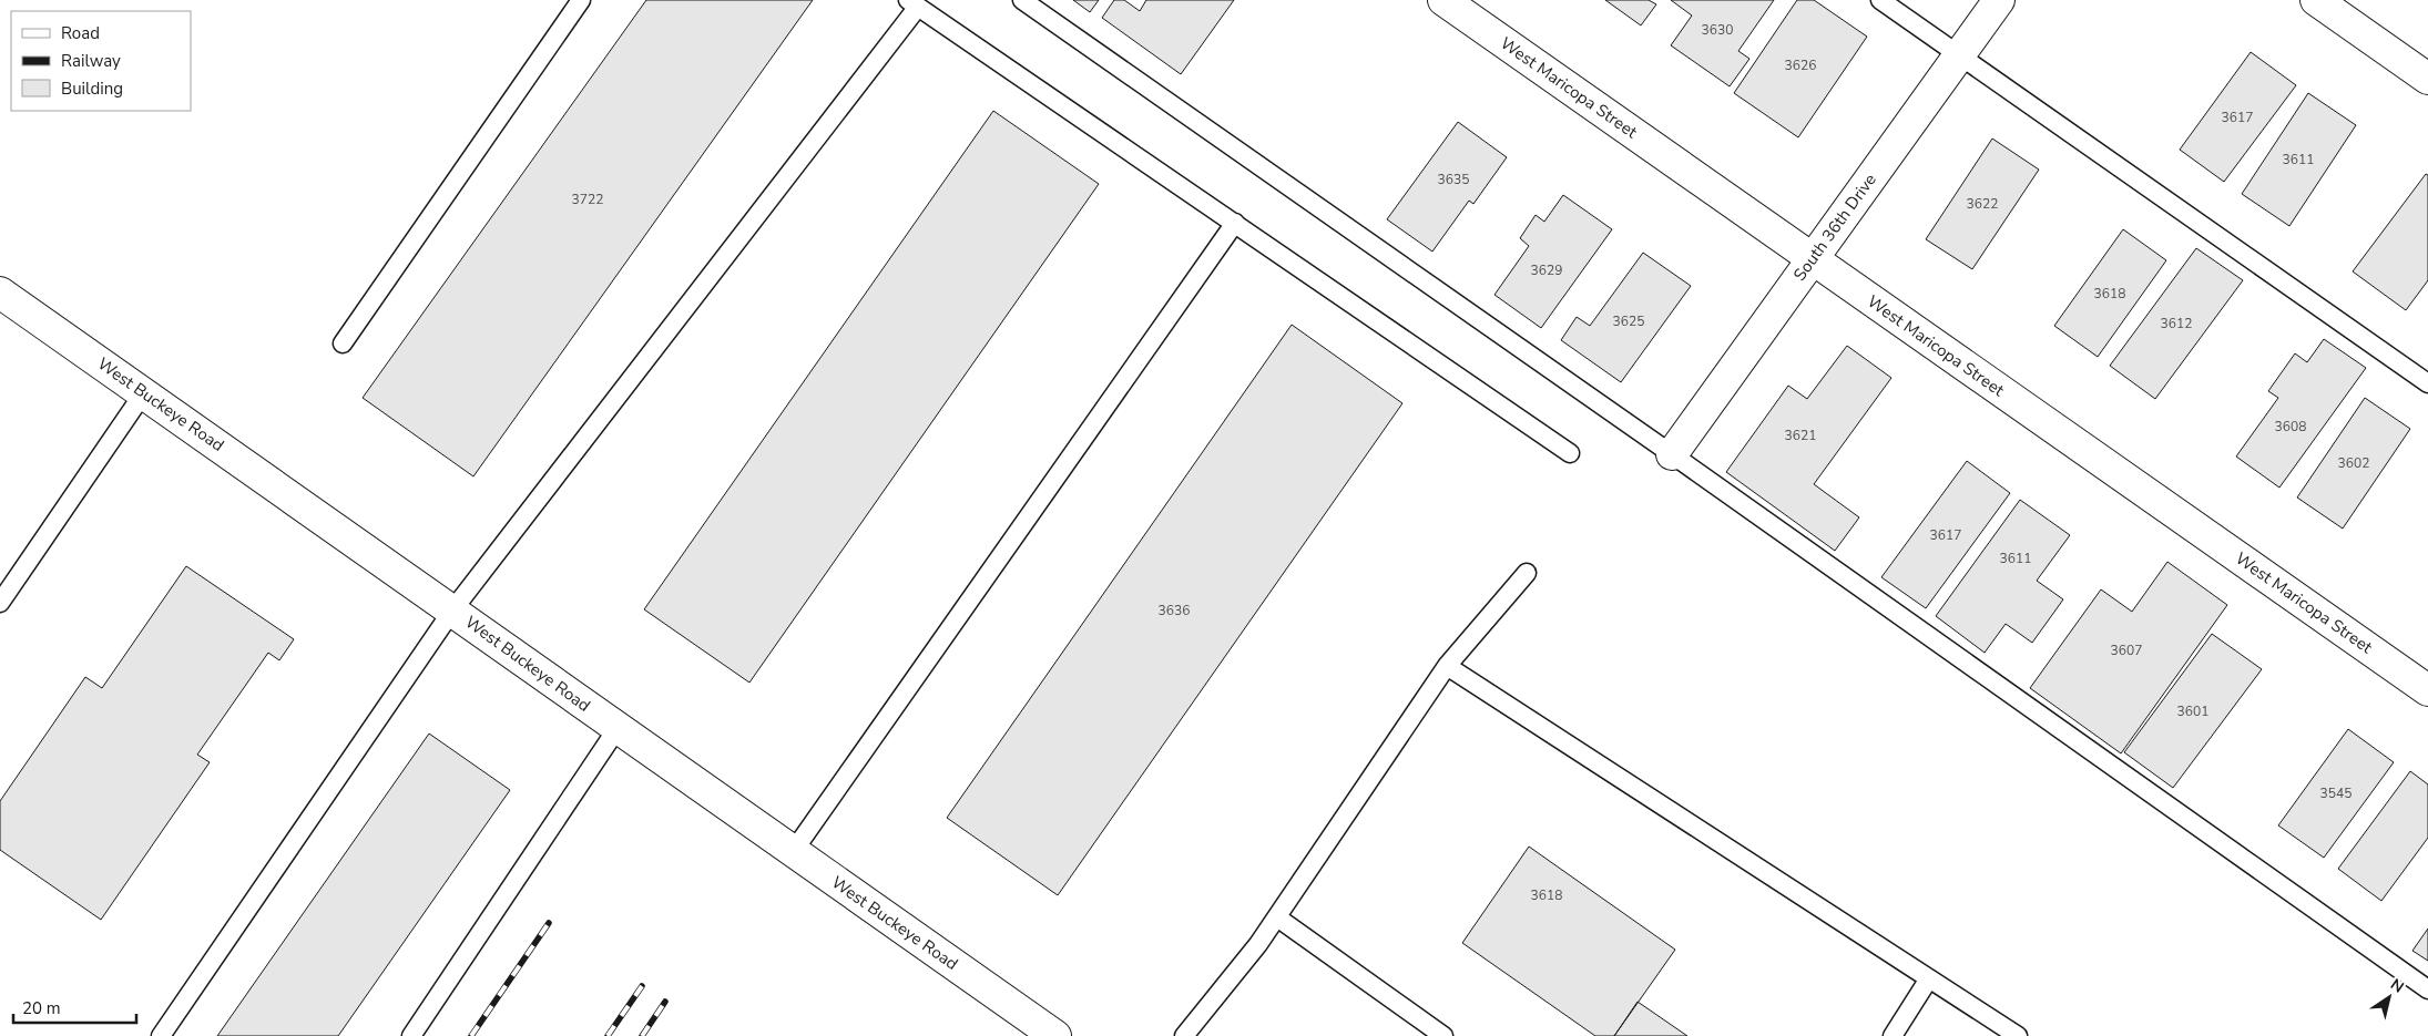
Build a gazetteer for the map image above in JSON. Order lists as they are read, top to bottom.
{
  "streets": {
    "street": ["West Maricopa Street", "South 36th Drive", "West Buckeye Road"]
  },
  "crossings": [
    ["West Maricopa Street", "South 36th Drive"]
  ],
  "house_numbers": [
    "3630",
    "3626",
    "3617",
    "3611",
    "3635",
    "3722",
    "3622",
    "3629",
    "3618",
    "3625",
    "3612",
    "3608",
    "3621",
    "3602",
    "3617",
    "3611",
    "3636",
    "3607",
    "3601",
    "3545",
    "3618"
  ],
  "legend": ["Road", "Railway", "Building"],
  "scale_bar": "20 m",
  "north": "top right"
}
